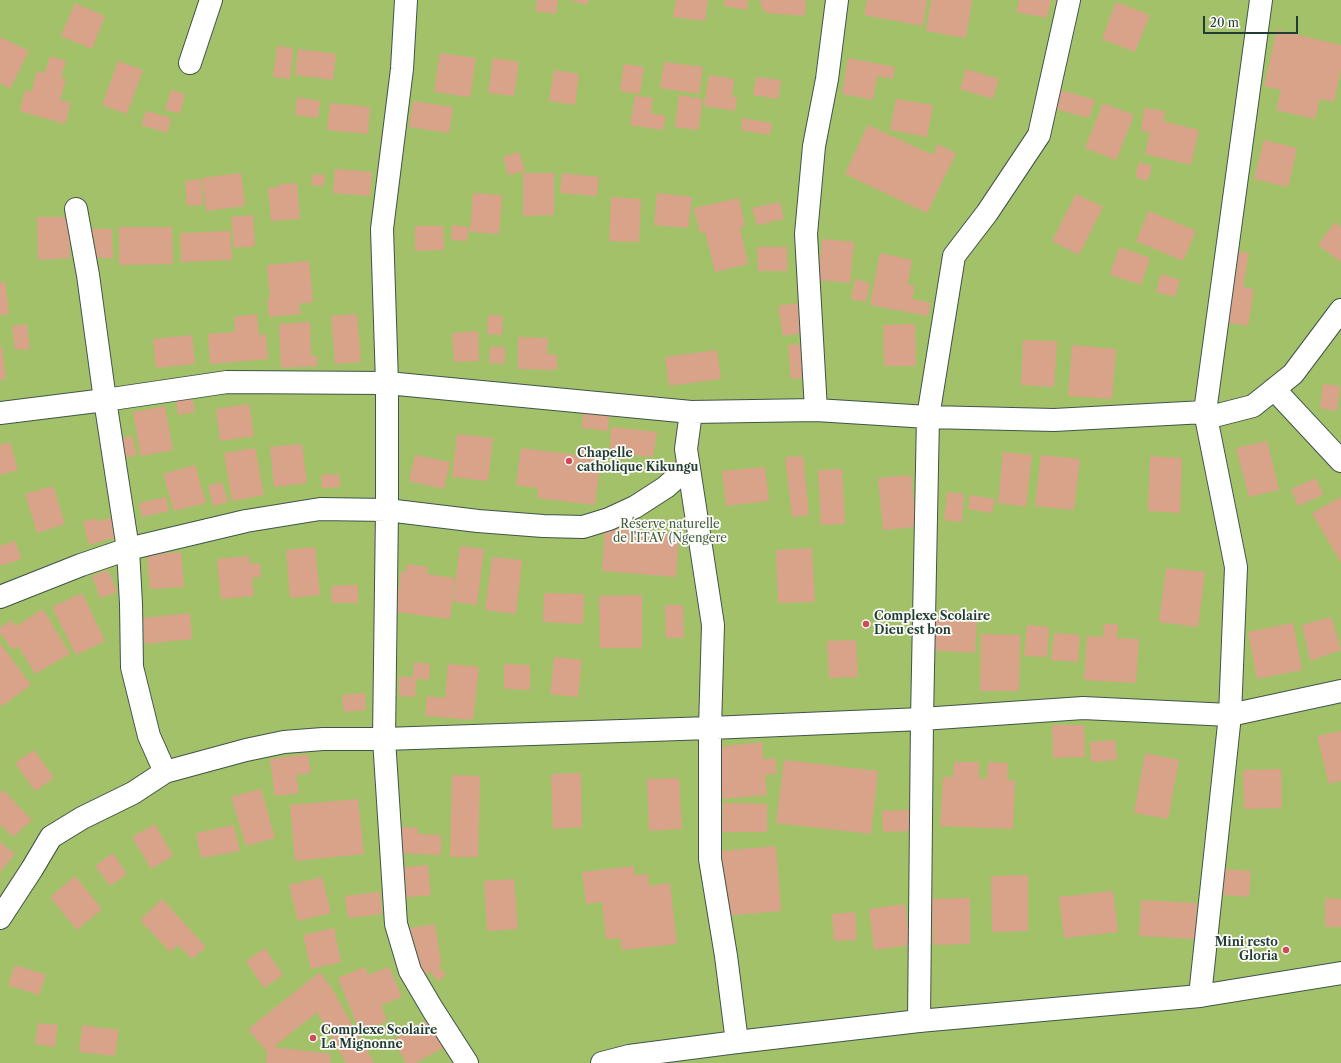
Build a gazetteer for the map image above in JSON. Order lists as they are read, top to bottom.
{
  "parks": ["Réserve naturelle de l'ITAV (Ngengere"],
  "places": [
    "Chapelle catholique Kikungu",
    "Complexe Scolaire Dieu est bon",
    "Mini resto Gloria",
    "Complexe Scolaire La Mignonne"
  ],
  "scale_bar": "20 m"
}
